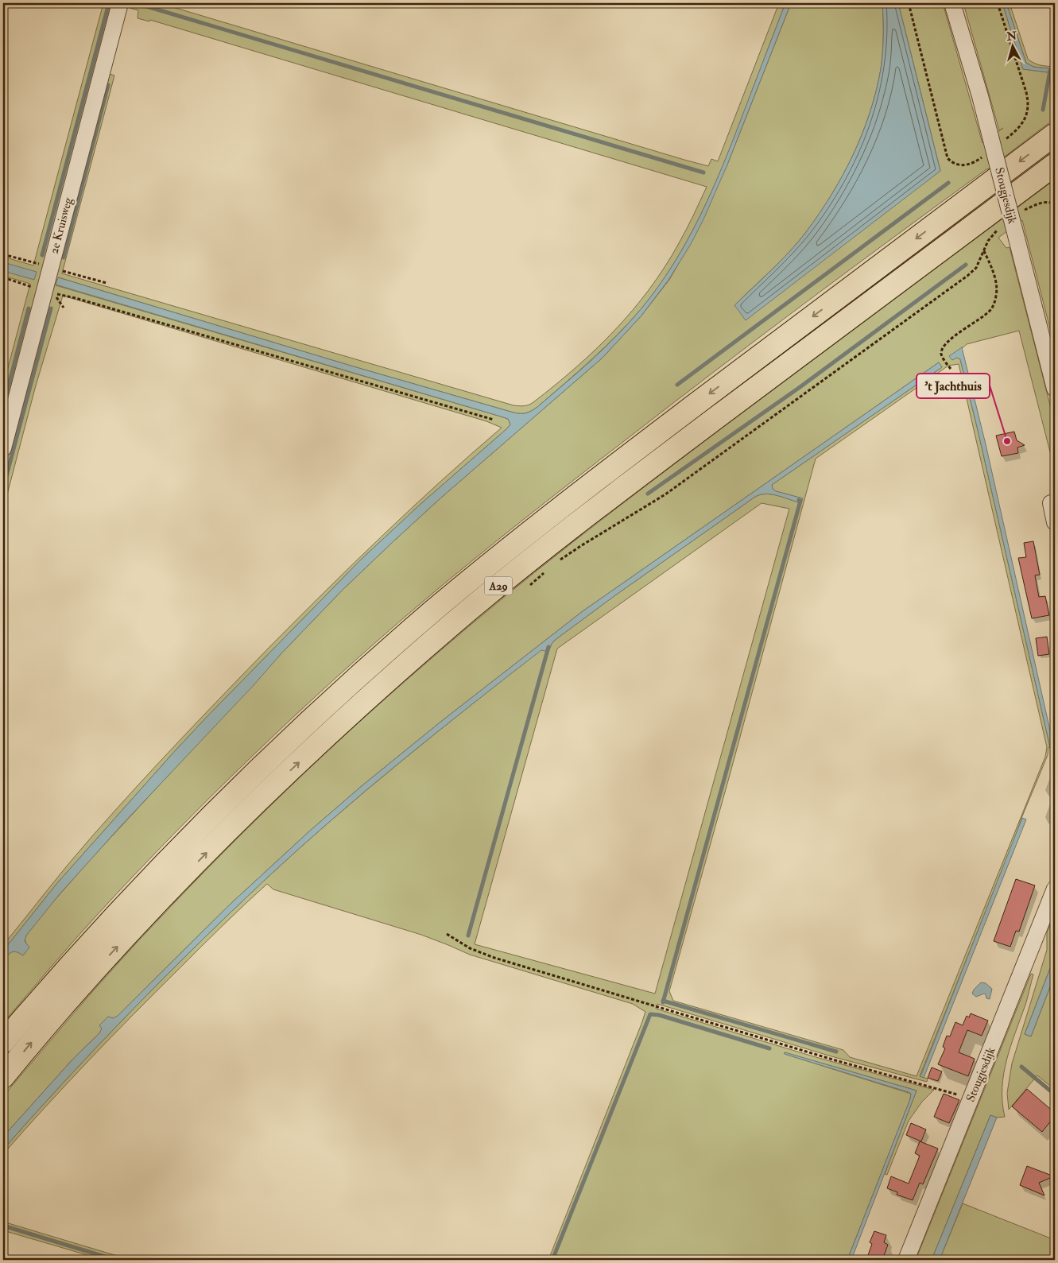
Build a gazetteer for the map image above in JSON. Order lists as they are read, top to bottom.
{
  "streets": {
    "highway": ["A29"],
    "street": ["Stougjesdijk", "2e Kruisweg"]
  },
  "places": ["'t Jachthuis"],
  "north": "top"
}
